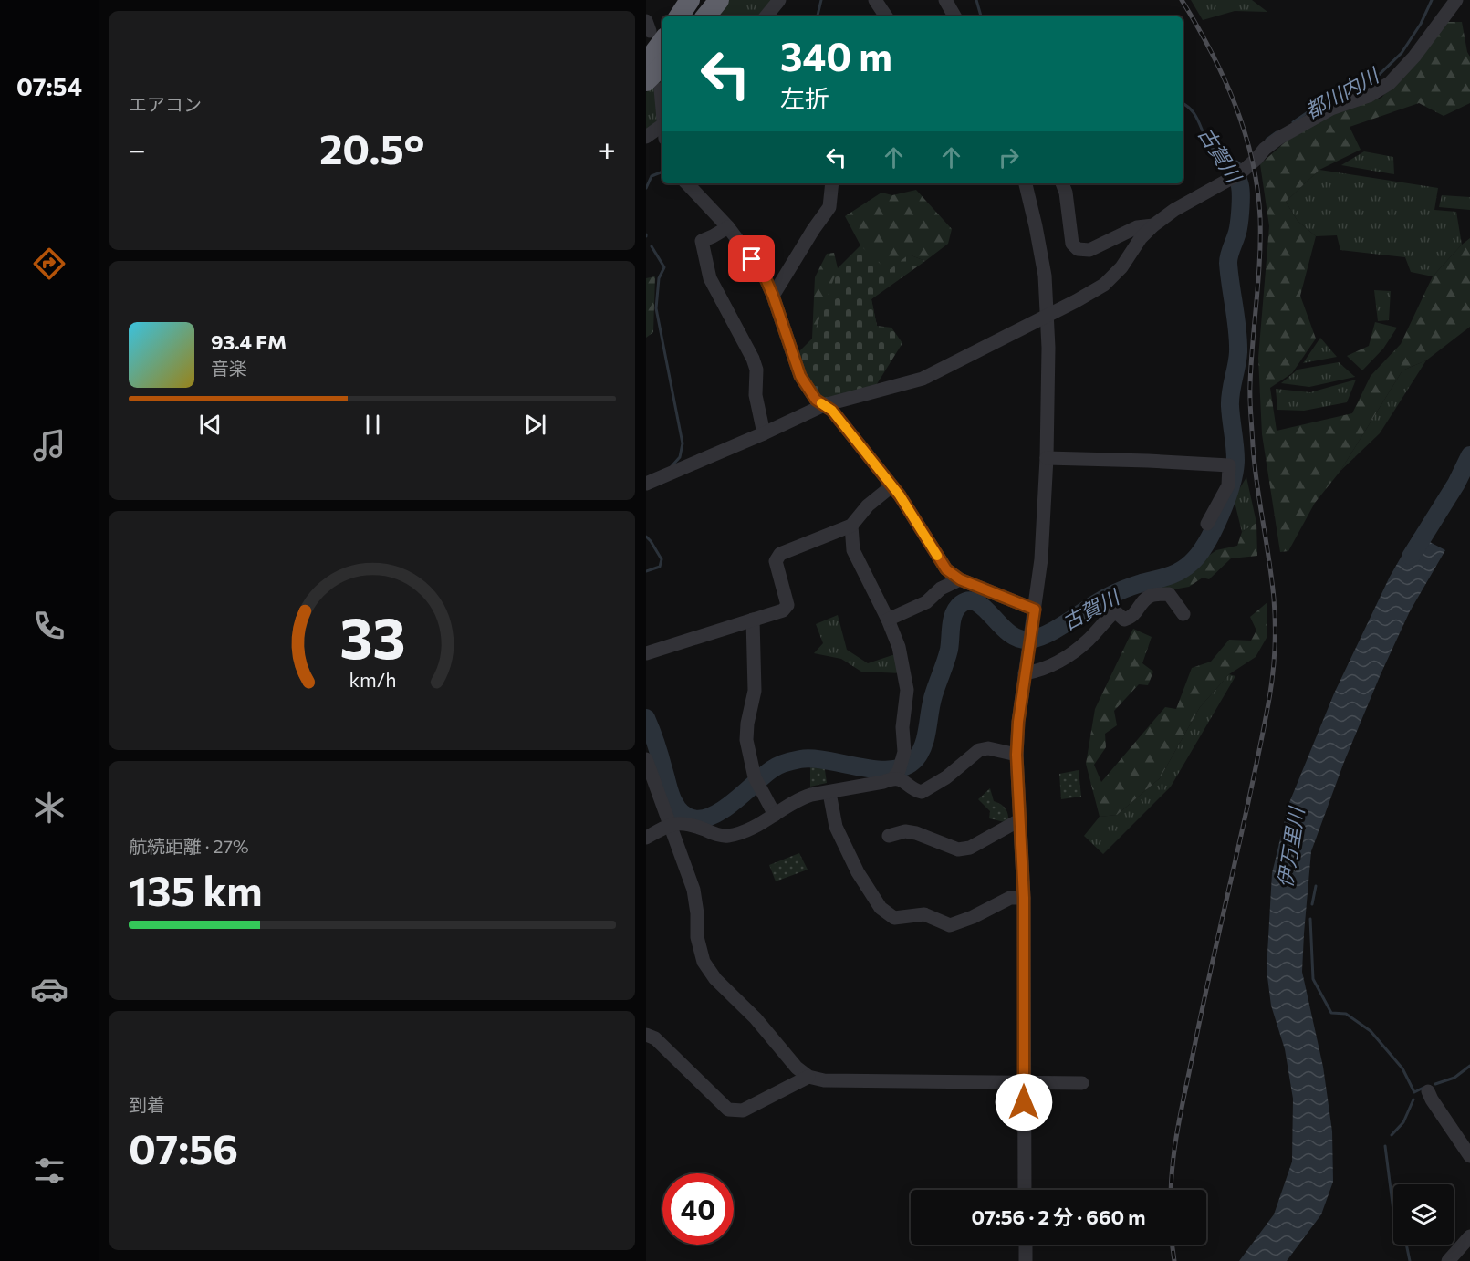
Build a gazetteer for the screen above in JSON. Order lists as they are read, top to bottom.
{
  "water": ["都川内川", "古賀川", "伊万里川"],
  "page": {
    "tabs": "07:54",
    "tile": [
      "エアコン",
      ["航続距離 · 27%", "135 km"],
      ["到着", "07:56"]
    ],
    "turn": ["340 m", "左折"],
    "heat": ["−", "20.5°", "+"],
    "song": ["93.4 FM", "音楽"],
    "limit": "40",
    "trip": "07:56 · 2 分 · 660 m",
    "gauge": ["33", "km/h"]
  }
}
